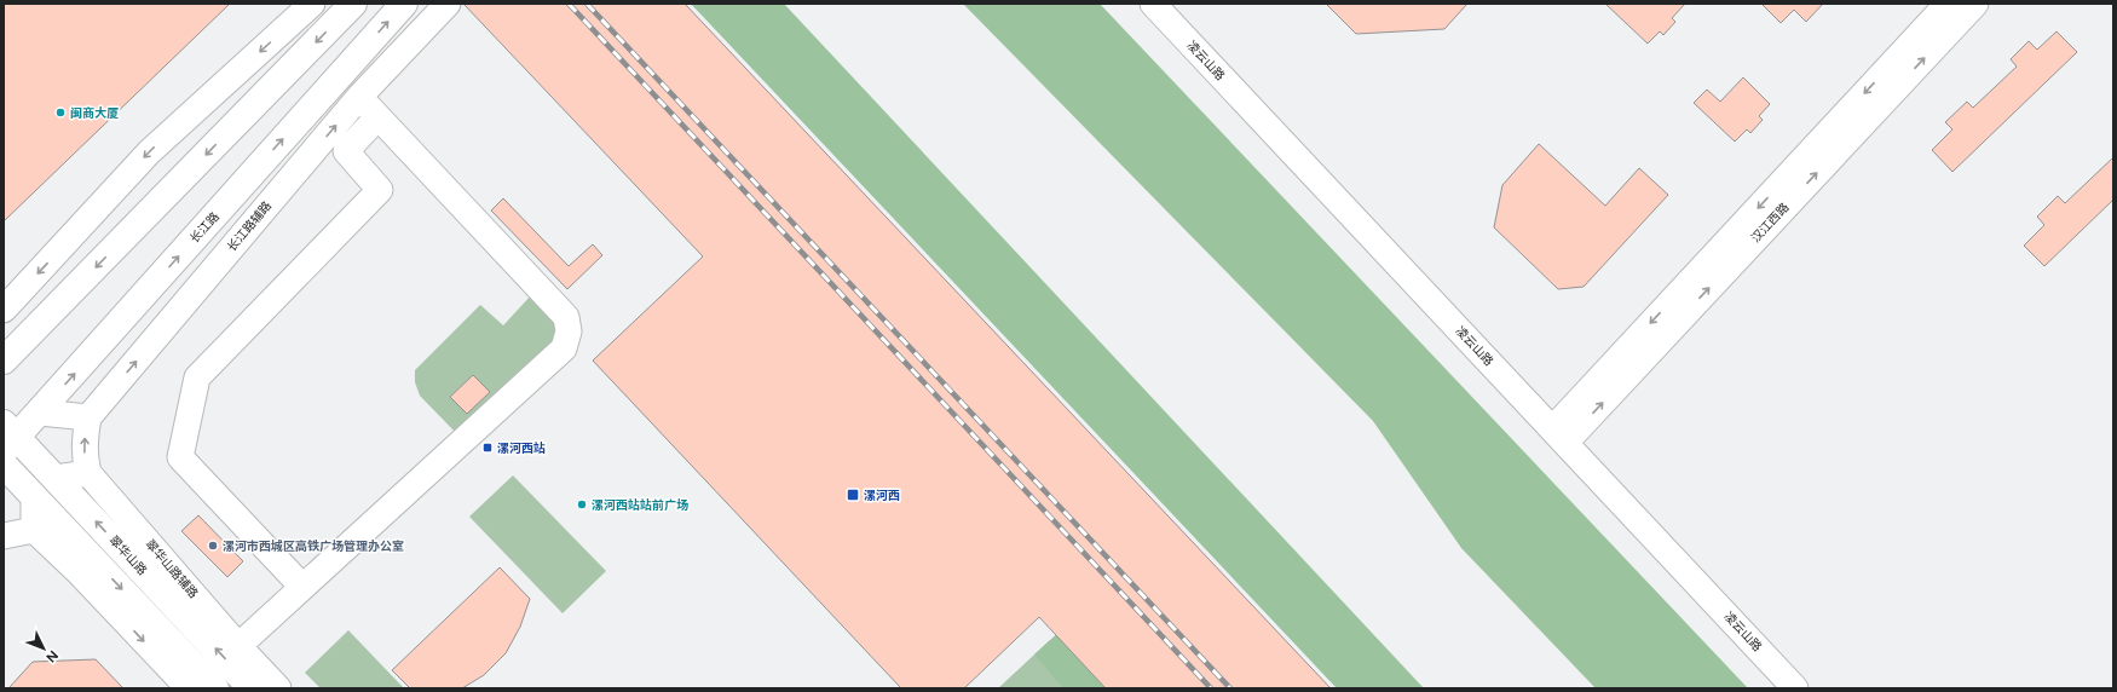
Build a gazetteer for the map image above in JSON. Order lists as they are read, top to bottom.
{
  "streets": {
    "main road": ["长江路", "翠华山路"],
    "street": [
      "凌云山路",
      "汉江西路",
      "长江路辅路",
      "翠华山路辅路"
    ]
  },
  "crossings": [
    ["凌云山路", "汉江西路"],
    ["长江路", "翠华山路"]
  ],
  "places": {
    "other": ["闽商大厦", "漯河西站站前广场", "漯河市西城区高铁广场管理办公室"],
    "transit": ["漯河西站", "漯河西"]
  },
  "north": "bottom right"
}
